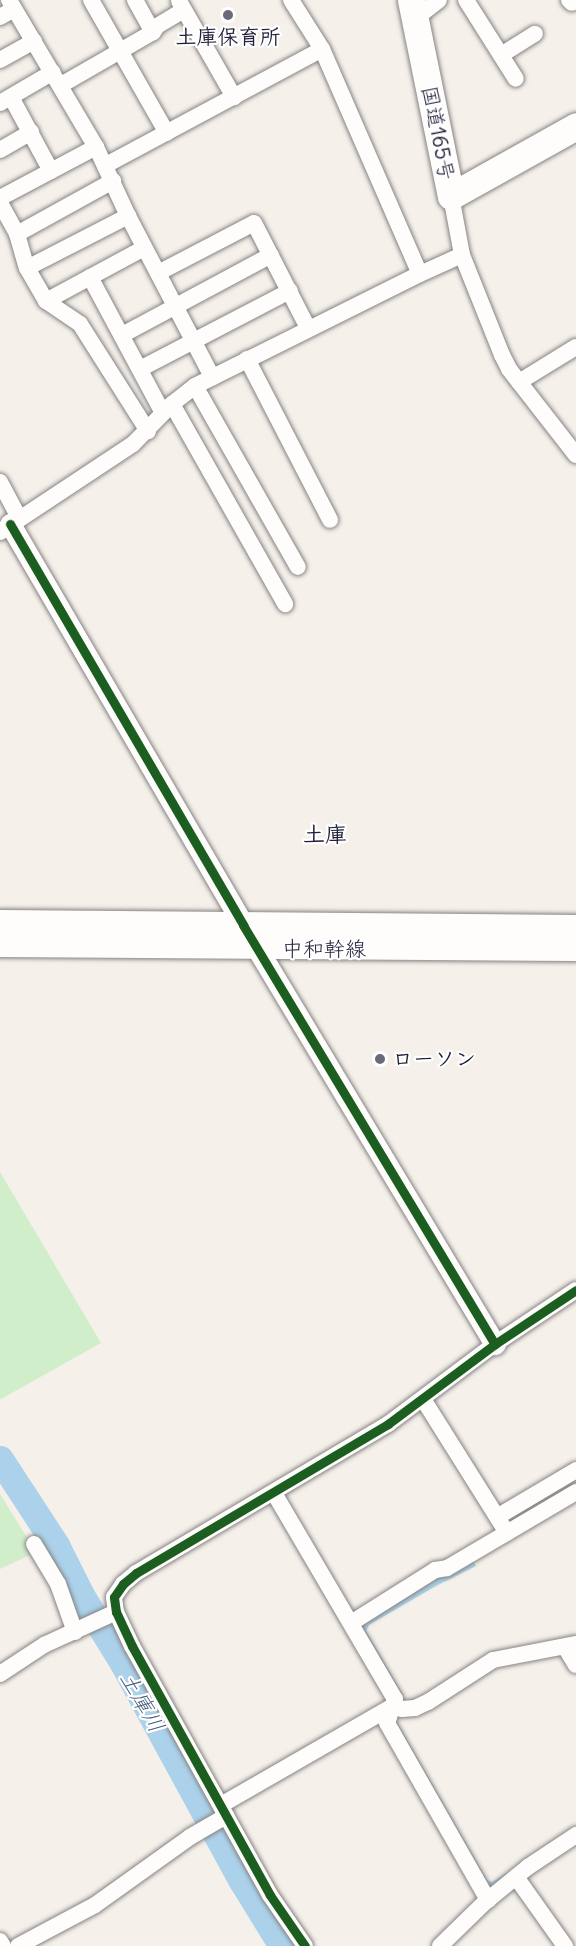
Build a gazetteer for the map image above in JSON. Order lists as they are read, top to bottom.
{
  "streets": {
    "highway": ["国道165号"],
    "main road": ["中和幹線"]
  },
  "districts": ["土庫"],
  "water": ["土庫川"],
  "places": ["土庫保育所", "ローソン"]
}
